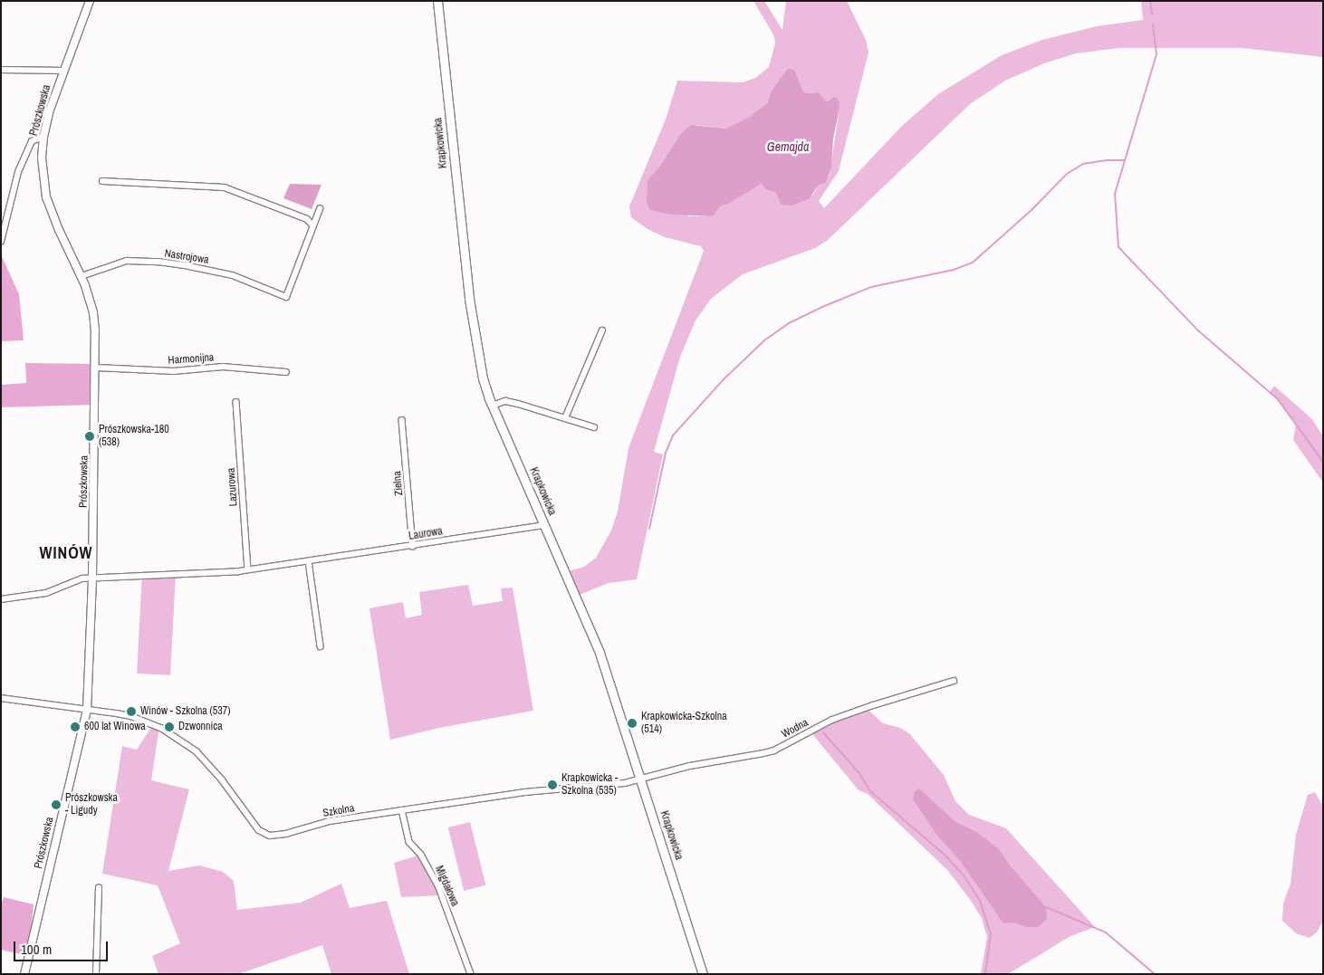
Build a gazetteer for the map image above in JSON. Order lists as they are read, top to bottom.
{
  "streets": {
    "main road": ["Prószkowska", "Krapkowicka"],
    "street": [
      "Nastrojowa",
      "Harmonijna",
      "Zielna",
      "Lazurowa",
      "Laurowa",
      "Wodna",
      "Szkolna",
      "Migdałowa"
    ]
  },
  "crossings": [
    ["Prószkowska", "Nastrojowa"],
    ["Prószkowska", "Harmonijna"],
    ["Prószkowska", "Laurowa"],
    ["Prószkowska", "Szkolna"],
    ["Krapkowicka", "Laurowa"],
    ["Krapkowicka", "Wodna"],
    ["Krapkowicka", "Szkolna"],
    ["Zielna", "Laurowa"],
    ["Lazurowa", "Laurowa"],
    ["Wodna", "Szkolna"],
    ["Szkolna", "Migdałowa"]
  ],
  "districts": ["WINÓW"],
  "water": ["Gemajda"],
  "places": [
    "Prószkowska-180 (538)",
    "Winów - Szkolna (537)",
    "Krapkowicka-Szkolna (514)",
    "600 lat Winowa",
    "Dzwonnica",
    "Krapkowicka - Szkolna (535)",
    "Prószkowska - Ligudy"
  ],
  "scale_bar": "100 m"
}
